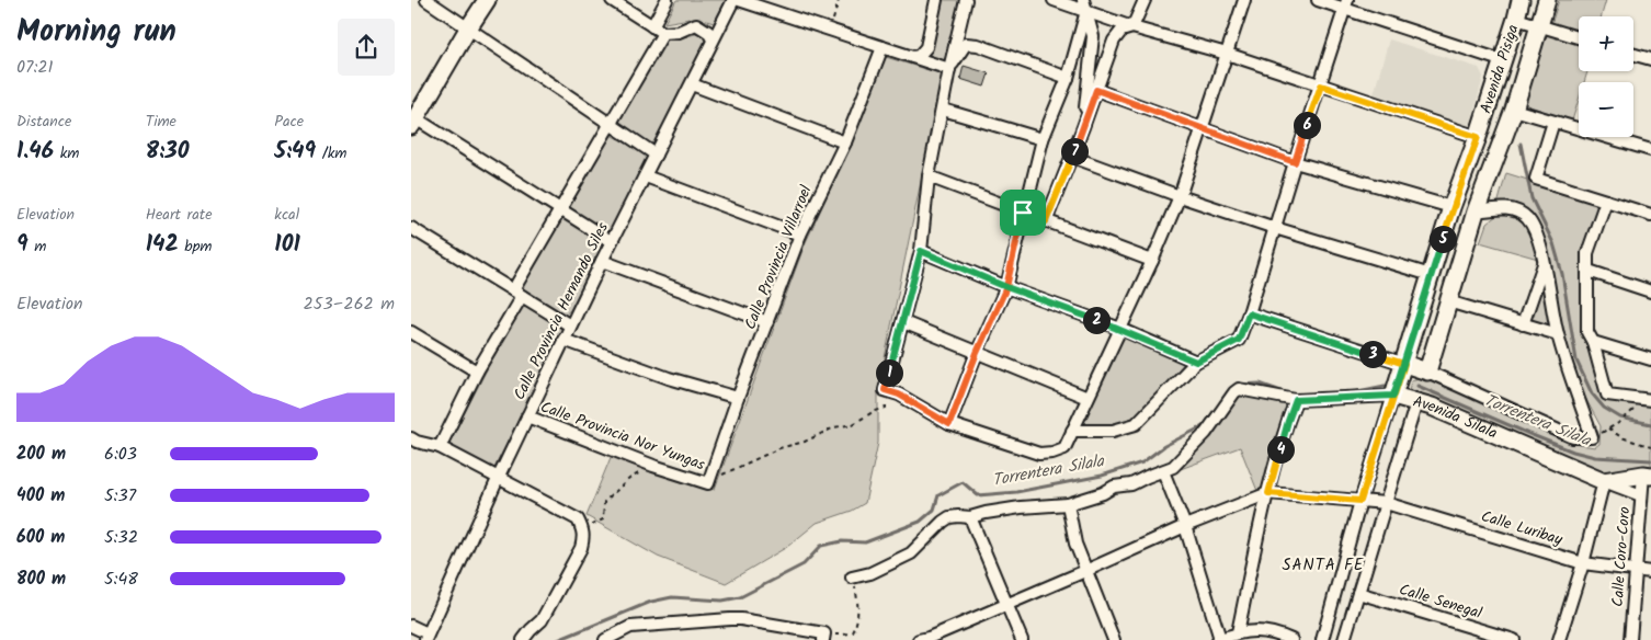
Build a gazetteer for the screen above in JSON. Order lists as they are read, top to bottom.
{
  "streets": {
    "street": [
      "Avenida Pisiga",
      "Calle Provincia Villarroel",
      "Calle Provincia Hernando Siles",
      "Avenida Silala",
      "Calle Provincia Nor Yungas",
      "Calle Luribay",
      "Calle Coro-Coro",
      "Calle Senegal"
    ]
  },
  "crossings": [
    ["Avenida Pisiga", "Avenida Silala"],
    ["Avenida Pisiga", "Calle Luribay"],
    ["Calle Provincia Villarroel", "Calle Provincia Nor Yungas"],
    ["Calle Provincia Hernando Siles", "Calle Provincia Nor Yungas"],
    ["Avenida Silala", "Calle Coro-Coro"],
    ["Calle Luribay", "Calle Coro-Coro"]
  ],
  "districts": ["SANTA FE"],
  "water": ["Torrentera Silala"],
  "page": {
    "heading": ["Morning run", "07:21"],
    "map_buttons": ["+", "−"],
    "stats": [
      ["Distance", "1.46 km"],
      ["Time", "8:30"],
      ["Pace", "5:49 /km"],
      ["Elevation", "9 m"],
      ["Heart rate", "142 bpm"],
      ["kcal", "101"]
    ],
    "pins": [
      "6",
      "7",
      "5",
      "2",
      "3",
      "1",
      "4"
    ],
    "chart": ["Elevation", "253–262 m"],
    "list": [
      {
        "name": "200 m",
        "note": "6:03"
      },
      {
        "name": "400 m",
        "note": "5:37"
      },
      {
        "name": "600 m",
        "note": "5:32"
      },
      {
        "name": "800 m",
        "note": "5:48"
      }
    ]
  }
}
